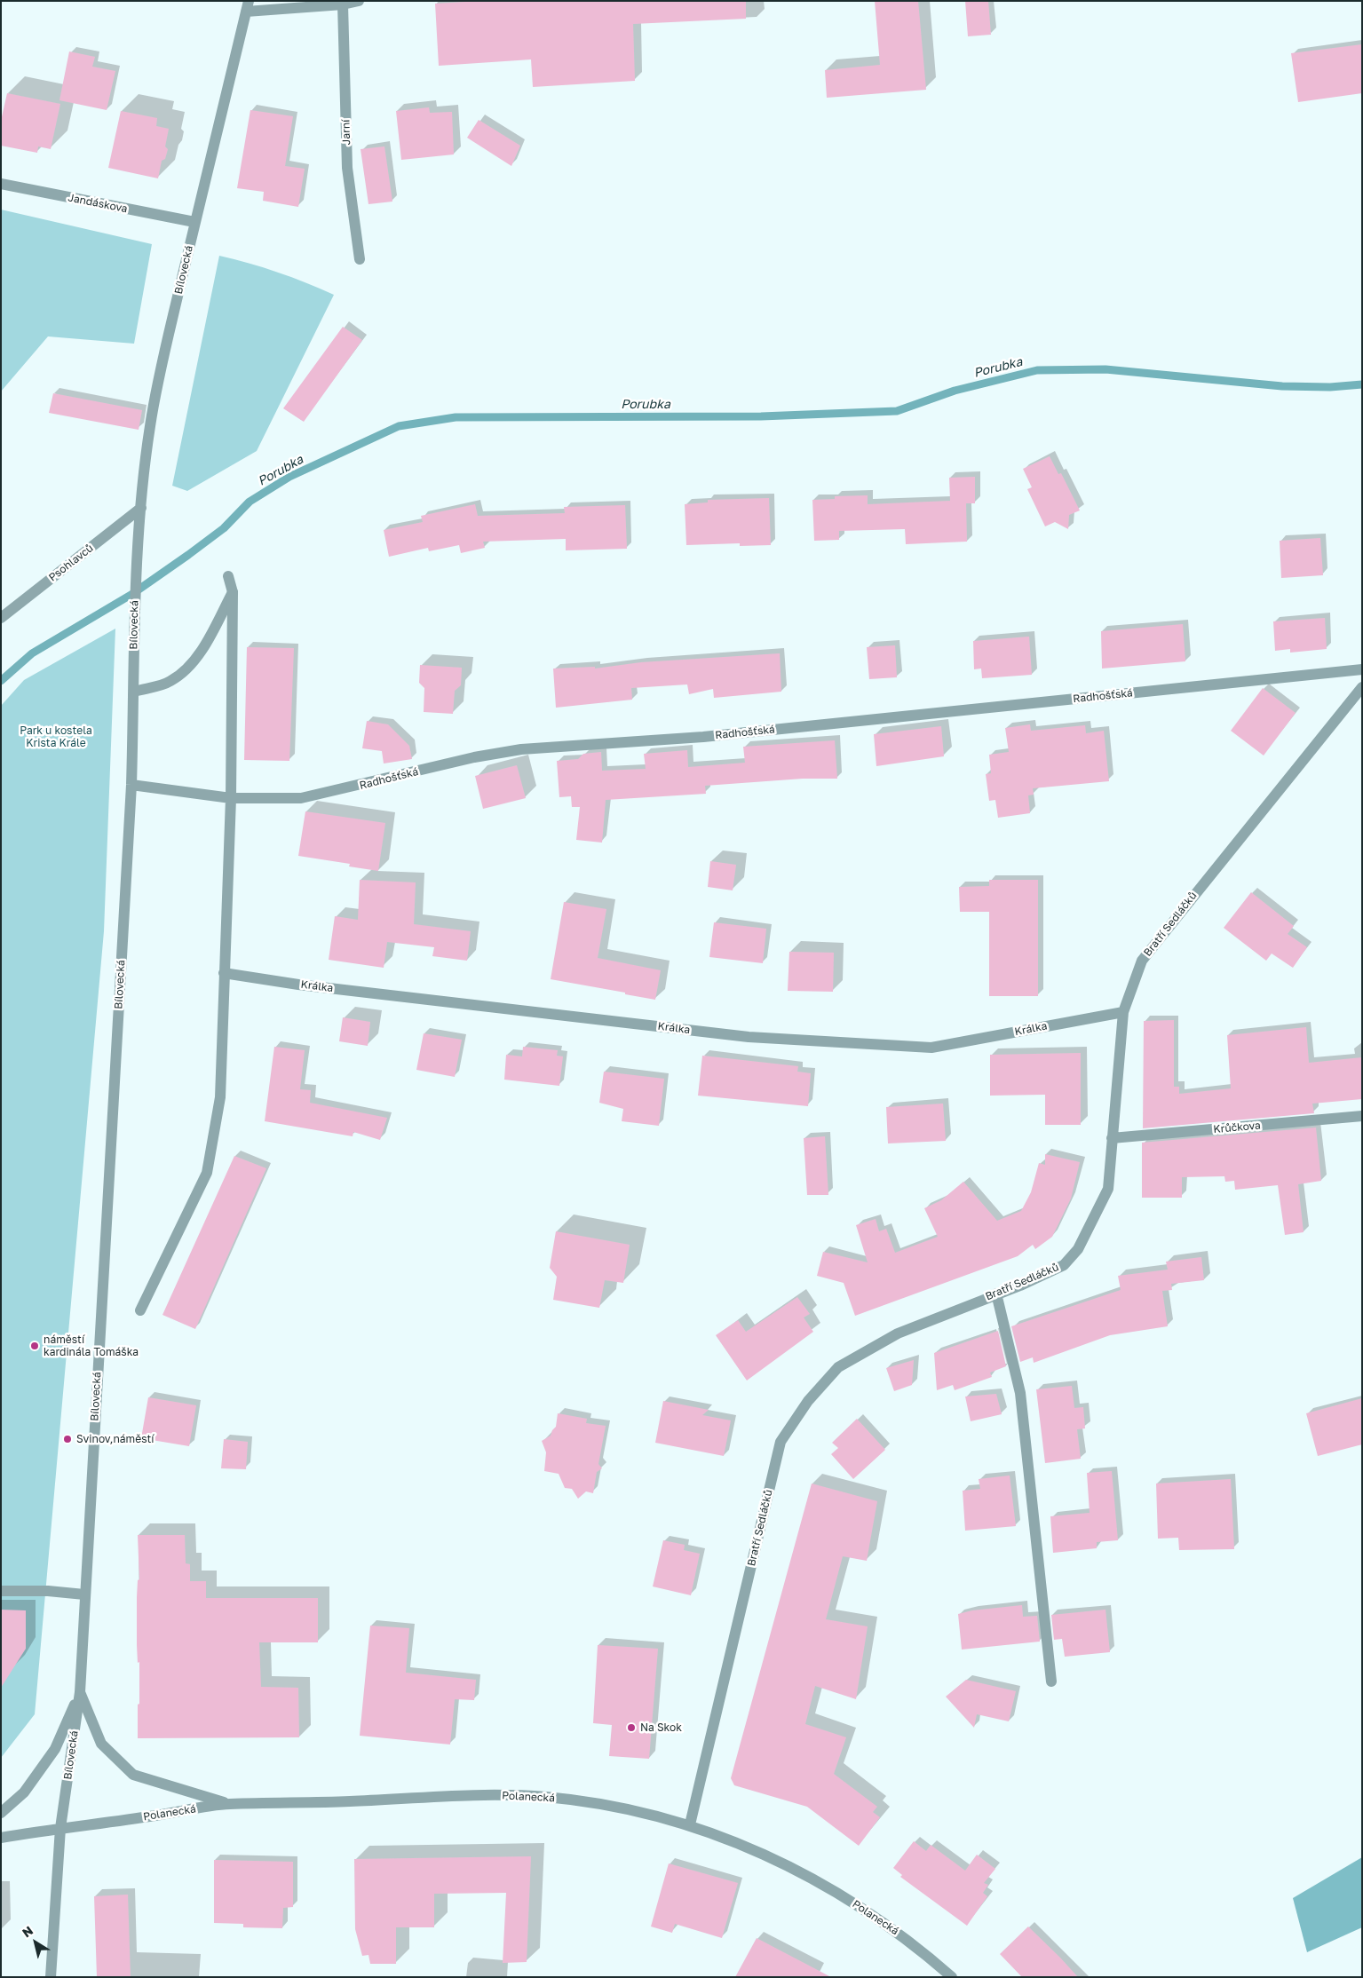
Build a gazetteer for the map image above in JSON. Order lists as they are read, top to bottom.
{
  "streets": {
    "street": [
      "Jarní",
      "Jandáskova",
      "Bílovecká",
      "Psohlavců",
      "Radhošťská",
      "Bratří Sedláčků",
      "Králka",
      "Krůčkova",
      "Polanecká"
    ]
  },
  "crossings": [
    ["Jandáskova", "Bílovecká"],
    ["Bílovecká", "Psohlavců"],
    ["Bílovecká", "Radhošťská"],
    ["Bílovecká", "Polanecká"],
    ["Bratří Sedláčků", "Králka"],
    ["Bratří Sedláčků", "Krůčkova"],
    ["Bratří Sedláčků", "Polanecká"]
  ],
  "water": ["Porubka"],
  "parks": ["Park u kostela Krista Krále"],
  "places": ["náměstí kardinála Tomáška", "Svinov,náměstí", "Na Skok"],
  "north": "top left"
}
